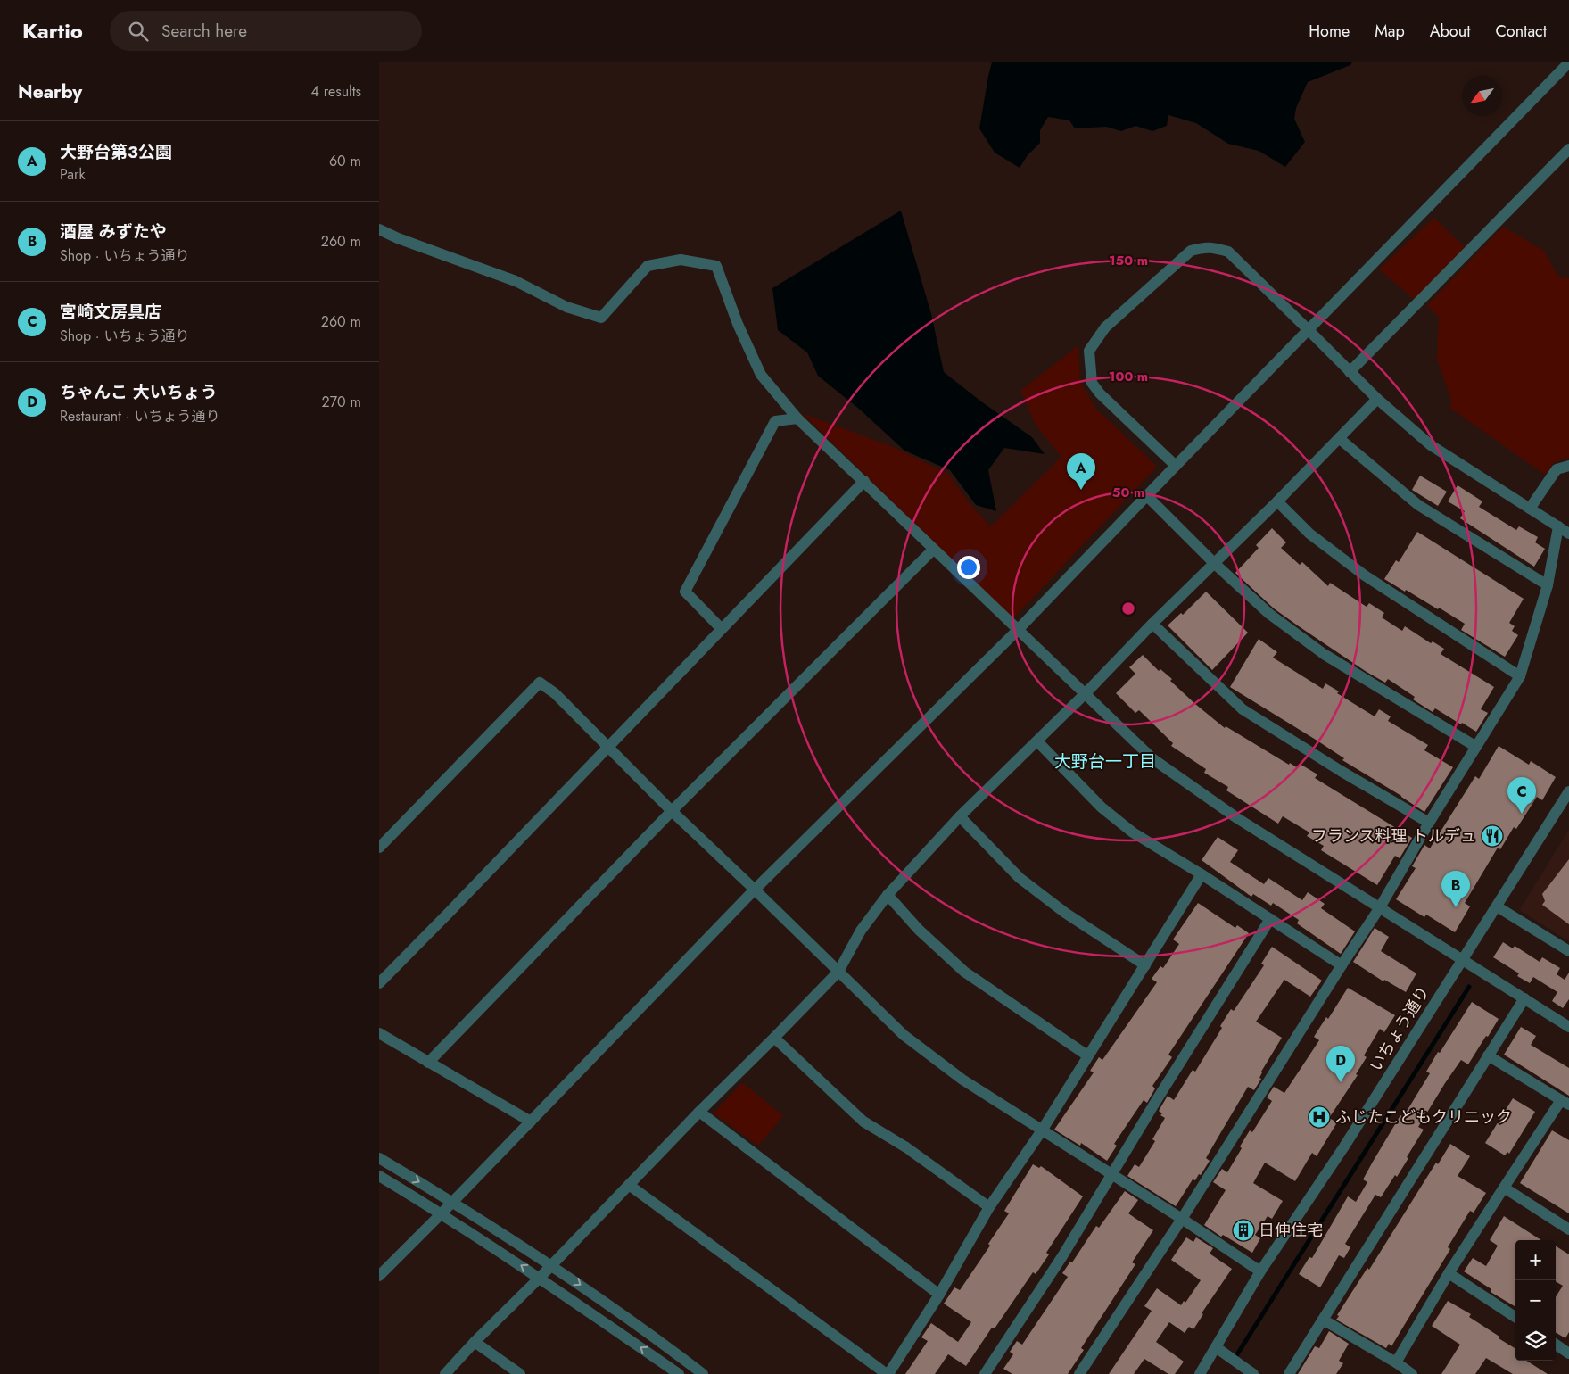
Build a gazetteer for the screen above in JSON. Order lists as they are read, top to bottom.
{
  "streets": {
    "street": ["いちょう通り"]
  },
  "districts": ["大野台一丁目"],
  "places": {
    "restaurant": ["フランス料理 トルデュ"],
    "hospital": ["ふじたこどもクリニック"],
    "building": ["日伸住宅"]
  },
  "north": "bottom left",
  "page": {
    "header": "Kartio",
    "search": "Search here",
    "nav": [
      "Home",
      "Map",
      "About",
      "Contact"
    ],
    "heading": ["Nearby", "4 results"],
    "list": [
      {
        "mark": "A",
        "name": "大野台第3公園",
        "note": "Park",
        "value": "60 m"
      },
      {
        "mark": "B",
        "name": "酒屋 みずたや",
        "note": "Shop · いちょう通り",
        "value": "260 m"
      },
      {
        "mark": "C",
        "name": "宮崎文房具店",
        "note": "Shop · いちょう通り",
        "value": "260 m"
      },
      {
        "mark": "D",
        "name": "ちゃんこ 大いちょう",
        "note": "Restaurant · いちょう通り",
        "value": "270 m"
      }
    ],
    "pins": [
      "A",
      "C",
      "B",
      "D"
    ],
    "map_buttons": ["+", "−"]
  },
  "rings": ["150 m", "100 m", "50 m"]
}
